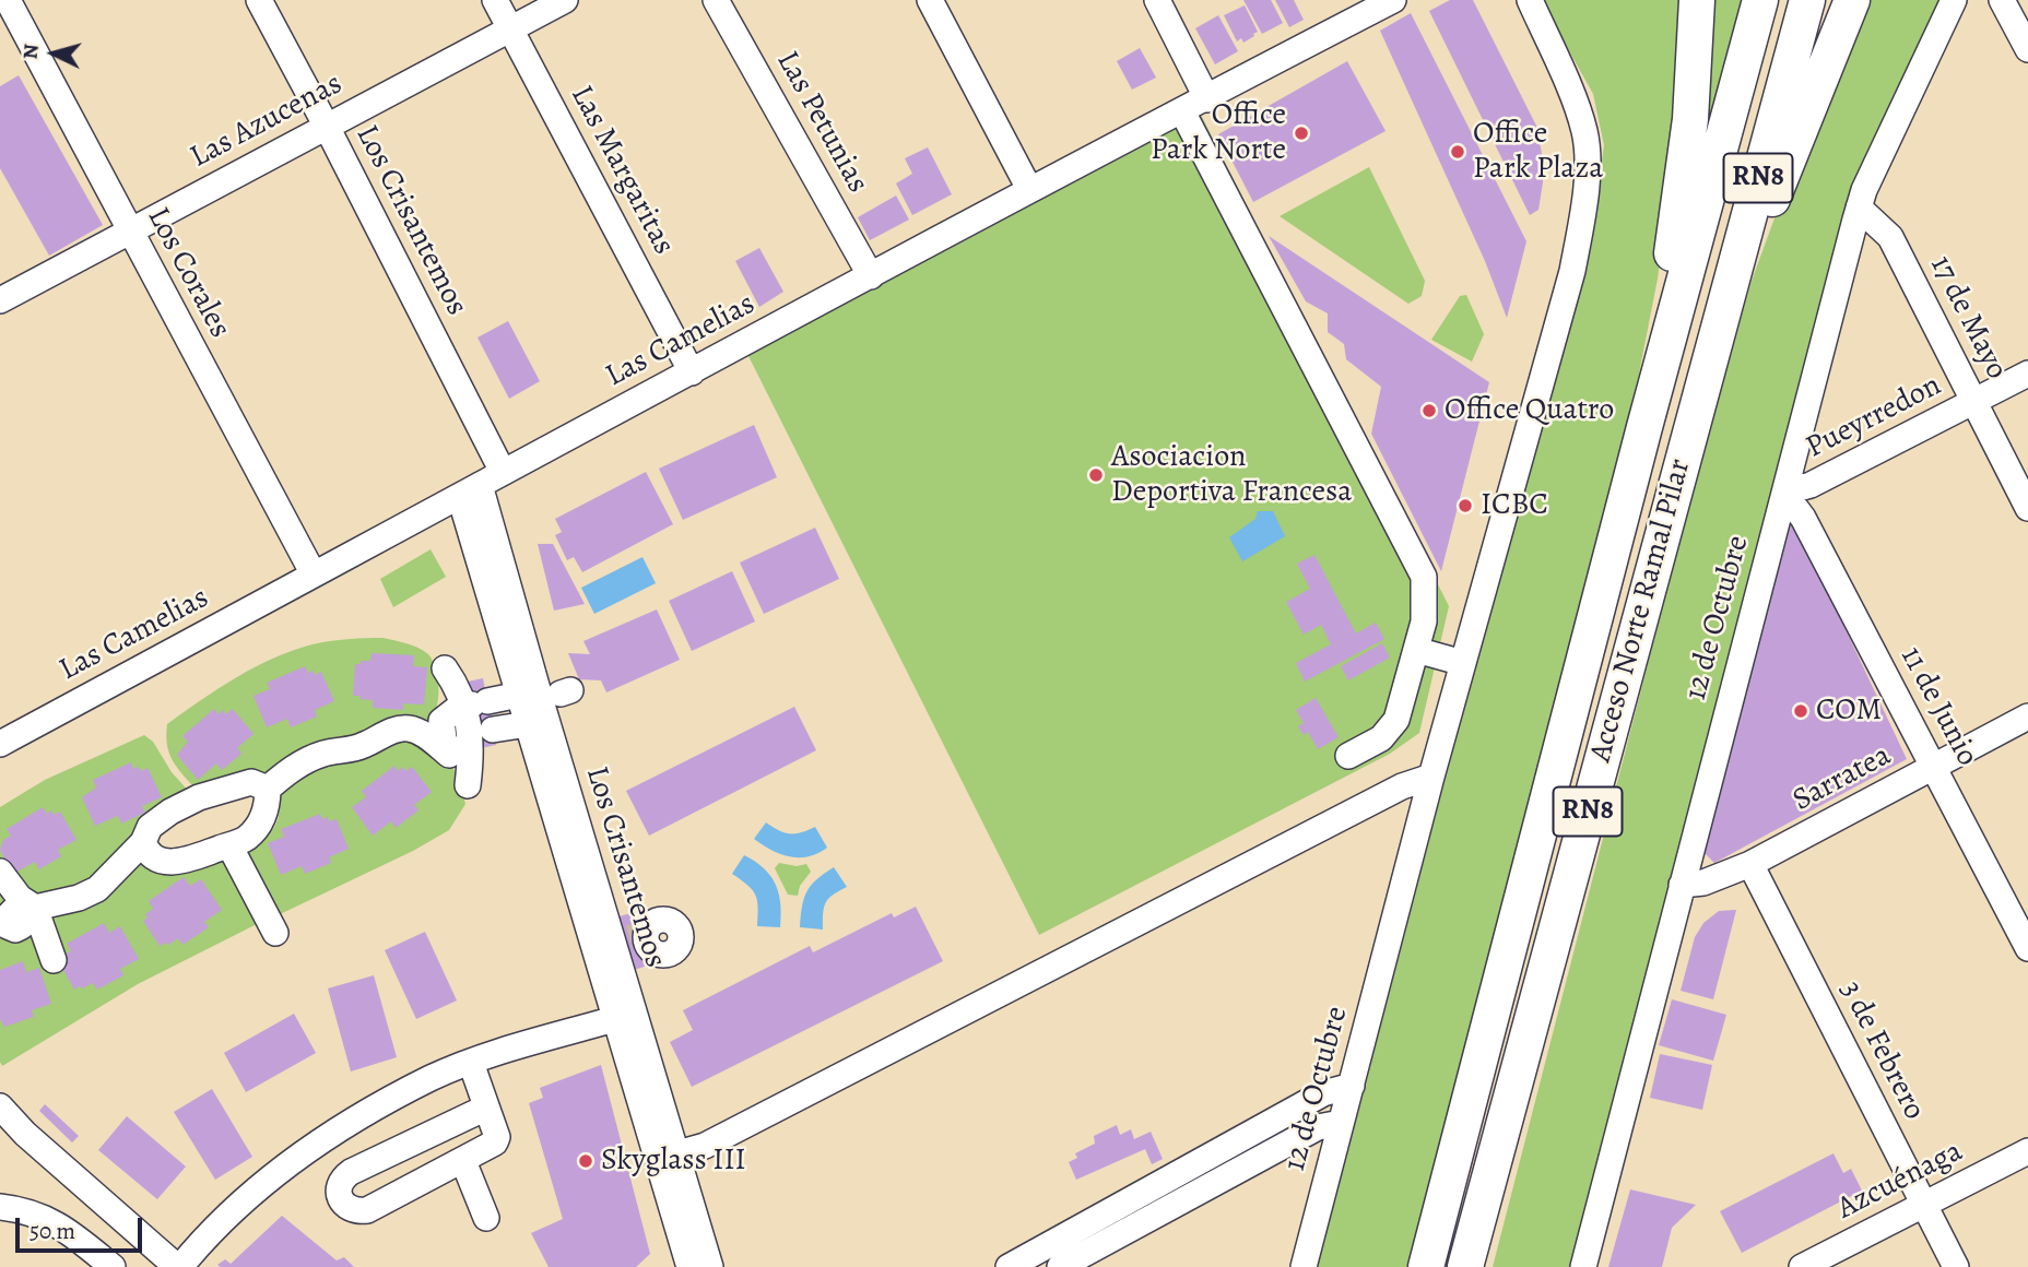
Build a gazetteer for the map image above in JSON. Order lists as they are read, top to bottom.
{
  "streets": {
    "highway": ["RN8", "Acceso Norte Ramal Pilar"],
    "street": [
      "Las Azucenas",
      "Las Petunias",
      "Las Margaritas",
      "Los Crisantemos",
      "Los Corales",
      "17 de Mayo",
      "Las Camelias",
      "Pueyrredon",
      "12 de Octubre",
      "11 de Junio",
      "Sarratea",
      "3 de Febrero",
      "Azcuénaga"
    ]
  },
  "crossings": [
    ["Las Azucenas", "Las Margaritas"],
    ["Las Azucenas", "Los Crisantemos"],
    ["Las Azucenas", "Los Corales"],
    ["Las Petunias", "Las Camelias"],
    ["Las Margaritas", "Las Camelias"],
    ["Los Crisantemos", "Las Camelias"],
    ["Los Corales", "Las Camelias"],
    ["17 de Mayo", "Pueyrredon"],
    ["17 de Mayo", "12 de Octubre"],
    ["Pueyrredon", "12 de Octubre"],
    ["Pueyrredon", "11 de Junio"],
    ["12 de Octubre", "11 de Junio"],
    ["12 de Octubre", "Sarratea"],
    ["11 de Junio", "Sarratea"],
    ["Sarratea", "3 de Febrero"],
    ["3 de Febrero", "Azcuénaga"]
  ],
  "places": [
    "Office Park Norte",
    "Office Park Plaza",
    "Office Quatro",
    "Asociacion Deportiva Francesa",
    "ICBC",
    "COM",
    "Skyglass III"
  ],
  "scale_bar": "50 m",
  "north": "left"
}
